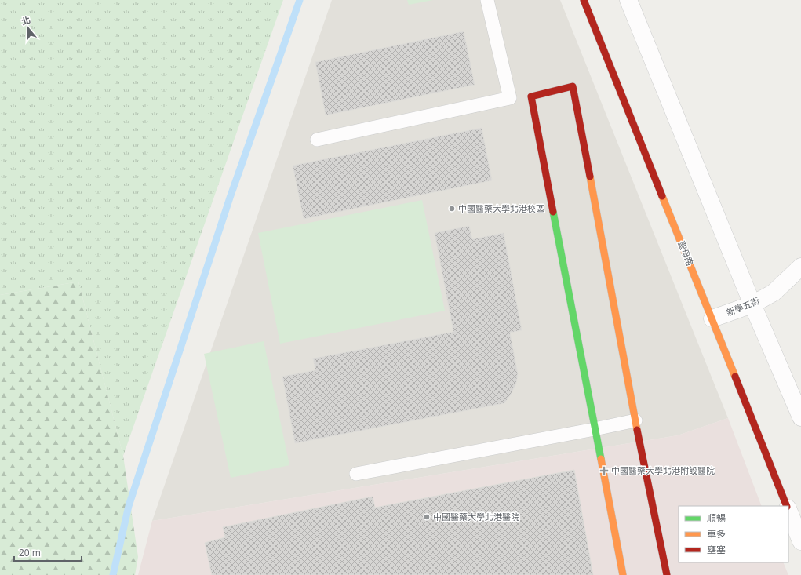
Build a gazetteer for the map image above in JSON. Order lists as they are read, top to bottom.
{
  "streets": {
    "street": ["聖母路", "新學五街"]
  },
  "crossings": [
    ["聖母路", "新學五街"]
  ],
  "places": {
    "other": ["中國醫藥大學北港校區", "中國醫藥大學北港醫院"],
    "health": ["中國醫藥大學北港附設醫院"]
  },
  "legend": ["順暢", "車多", "壅塞"],
  "scale_bar": "20 m",
  "north": "top"
}
